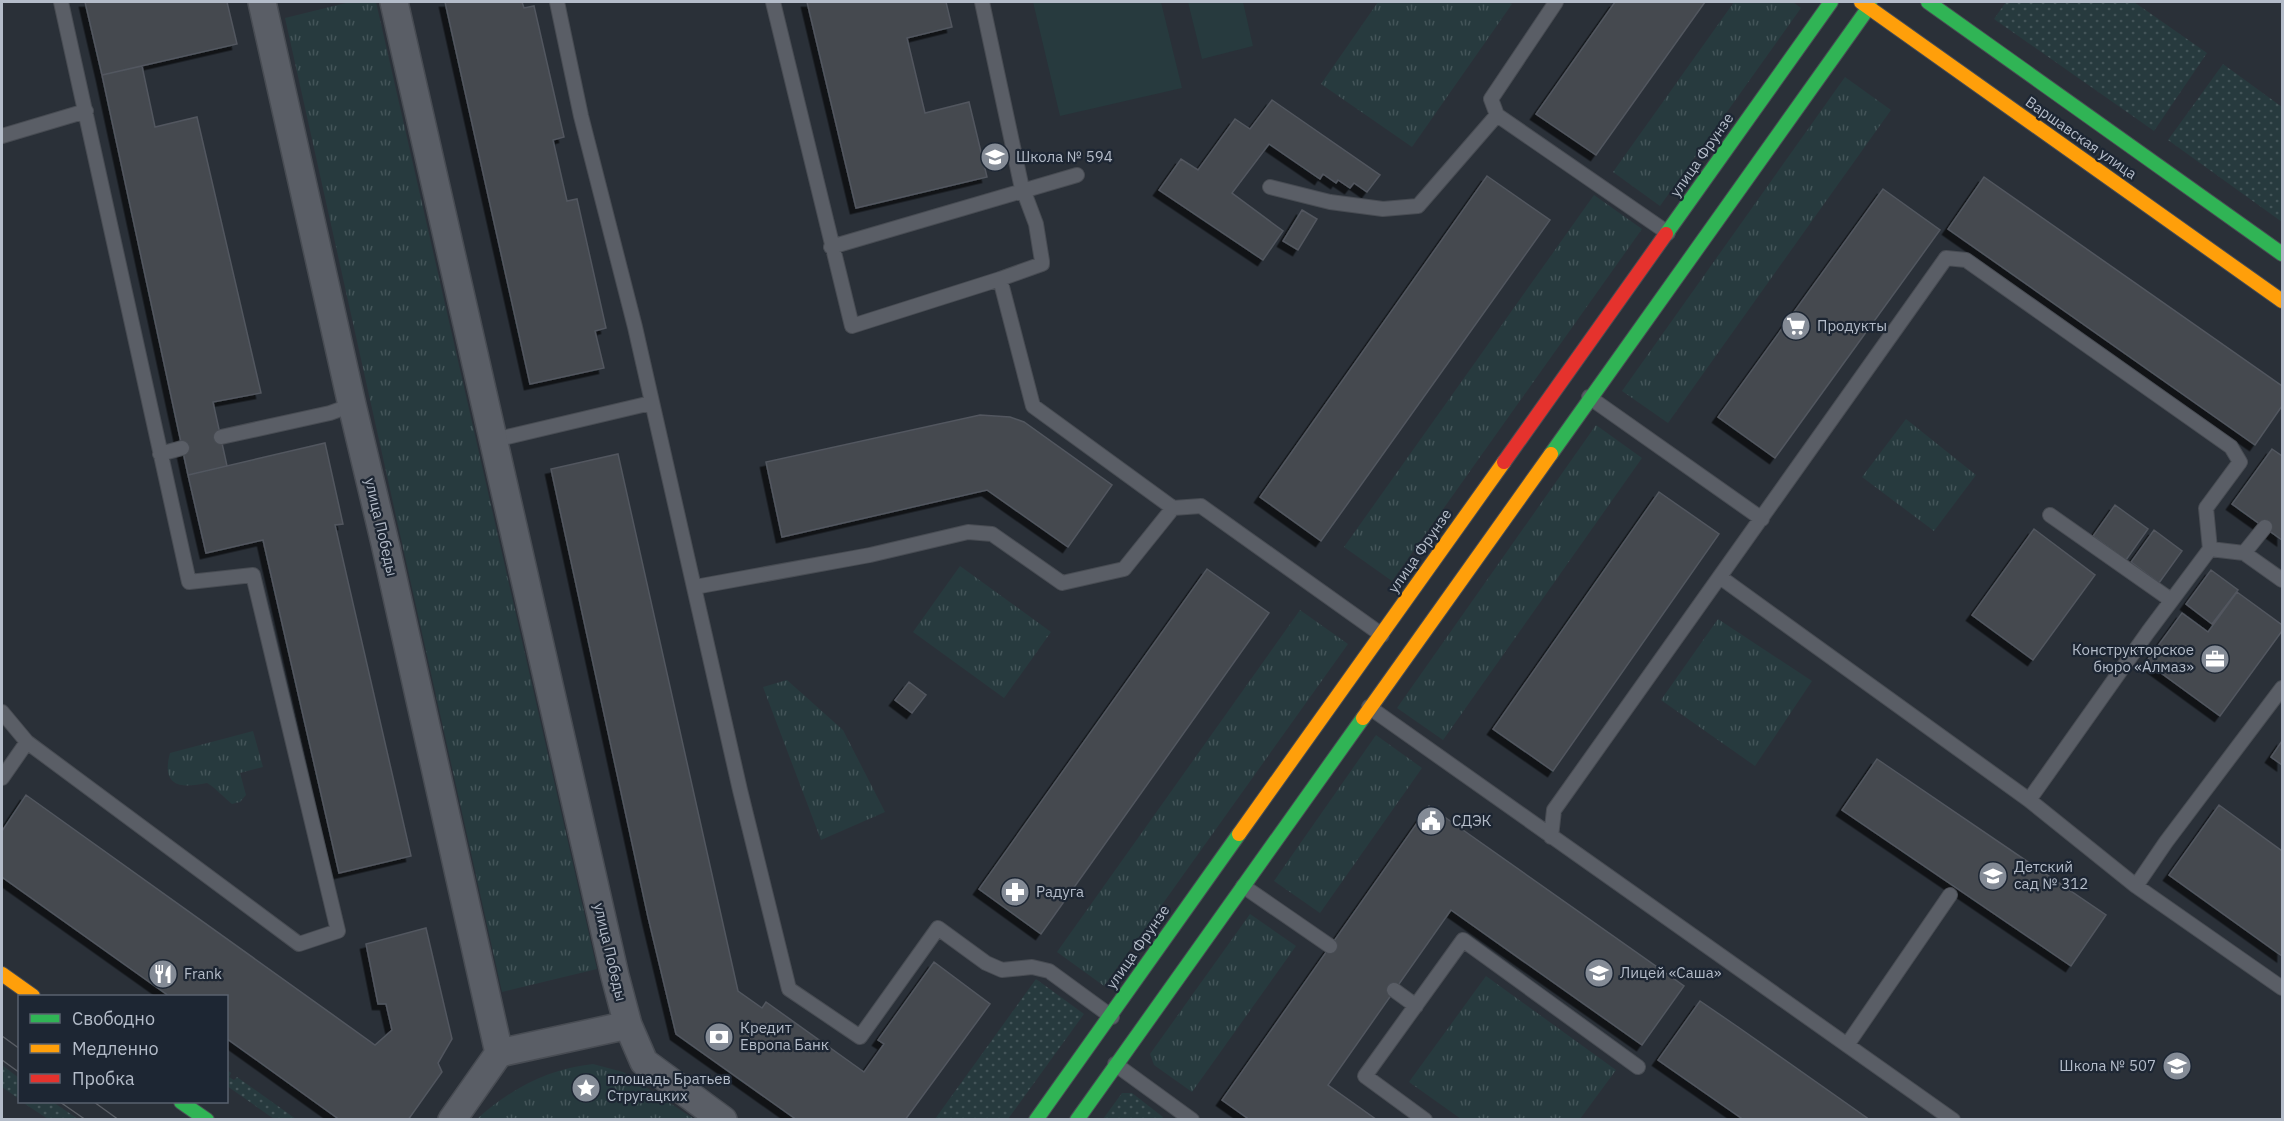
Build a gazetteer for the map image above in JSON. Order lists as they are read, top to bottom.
{
  "streets": {
    "street": ["Варшавская улица", "улица Фрунзе", "улица Победы"]
  },
  "crossings": [
    ["Варшавская улица", "улица Фрунзе"]
  ],
  "places": {
    "school or university": [
      "Школа № 594",
      "Детский сад № 312",
      "Лицей «Саша»",
      "Школа № 507"
    ],
    "supermarket": ["Продукты"],
    "office": ["Конструкторское бюро «Алмаз»"],
    "public building": ["СДЭК"],
    "pharmacy": ["Радуга"],
    "restaurant": ["Frank"],
    "bank": ["Кредит Европа Банк"],
    "place": ["площадь Братьев Стругацких"]
  },
  "legend": ["Свободно", "Медленно", "Пробка"]
}
